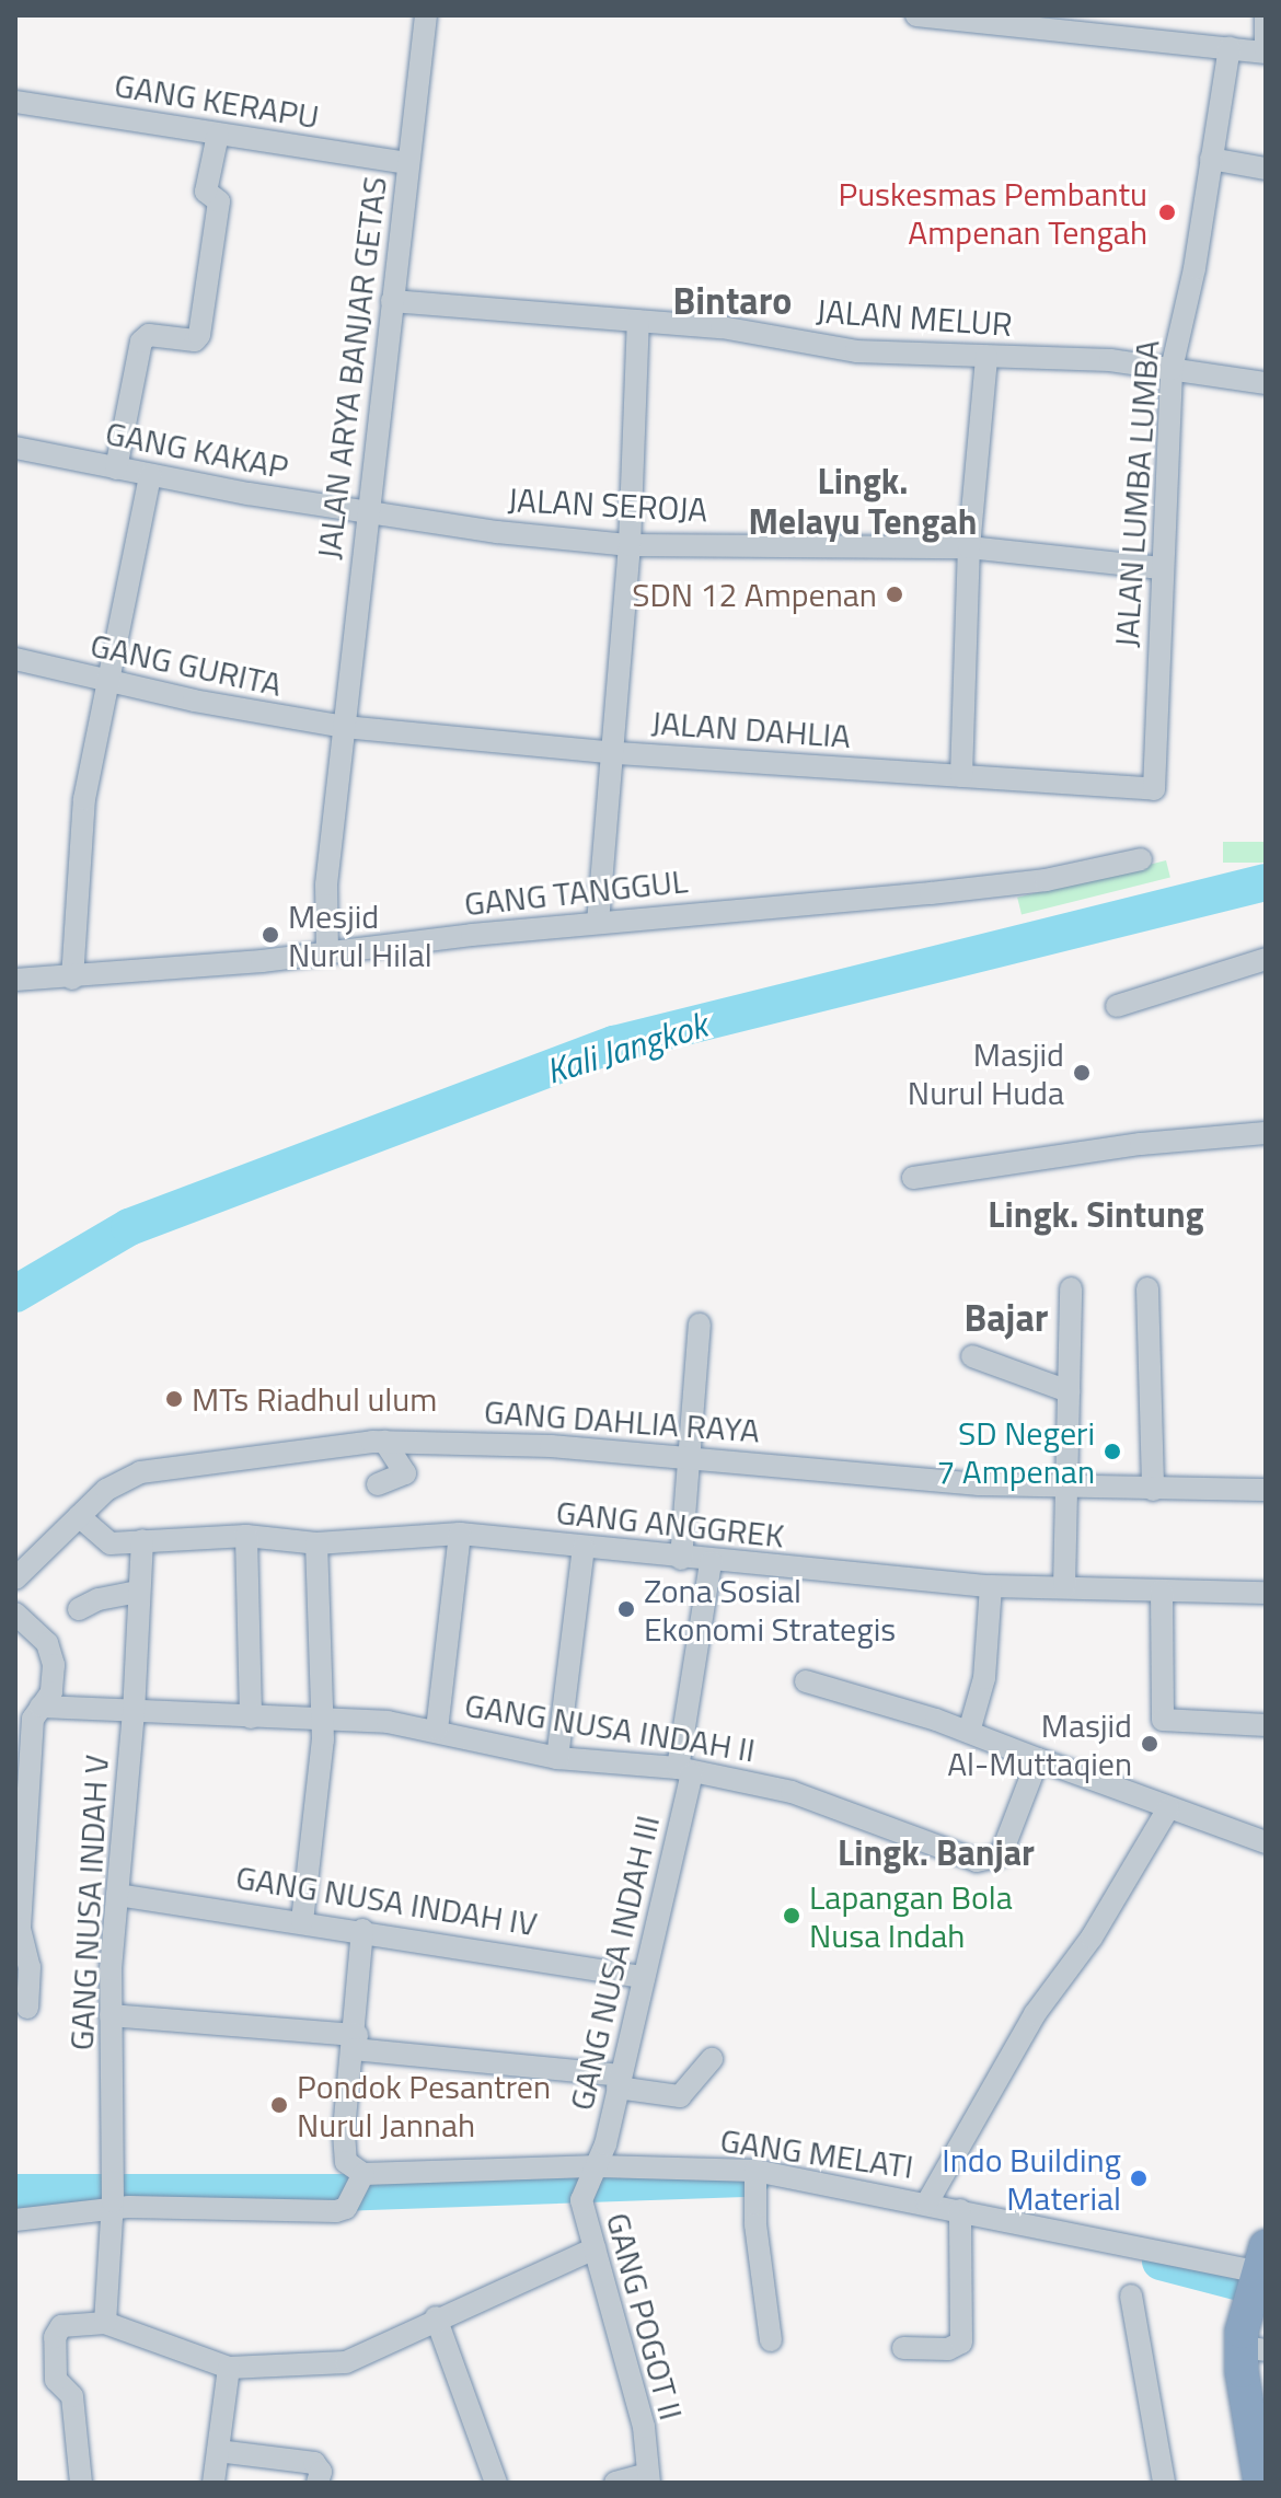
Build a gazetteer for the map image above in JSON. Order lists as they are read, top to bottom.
{
  "streets": {
    "street": [
      "GANG KERAPU",
      "JALAN MELUR",
      "JALAN ARYA BANJAR GETAS",
      "GANG KAKAP",
      "JALAN LUMBA LUMBA",
      "JALAN SEROJA",
      "GANG GURITA",
      "JALAN DAHLIA",
      "GANG TANGGUL",
      "GANG DAHLIA RAYA",
      "GANG ANGGREK",
      "GANG NUSA INDAH II",
      "GANG NUSA INDAH IV",
      "GANG NUSA INDAH V",
      "GANG NUSA INDAH III",
      "GANG MELATI",
      "GANG POGOT II"
    ]
  },
  "crossings": [
    ["GANG KERAPU", "JALAN ARYA BANJAR GETAS"],
    ["JALAN MELUR", "JALAN ARYA BANJAR GETAS"],
    ["JALAN MELUR", "JALAN LUMBA LUMBA"],
    ["JALAN ARYA BANJAR GETAS", "GANG KAKAP"],
    ["JALAN ARYA BANJAR GETAS", "JALAN SEROJA"],
    ["JALAN ARYA BANJAR GETAS", "GANG GURITA"],
    ["JALAN ARYA BANJAR GETAS", "JALAN DAHLIA"],
    ["JALAN ARYA BANJAR GETAS", "GANG TANGGUL"],
    ["GANG KAKAP", "JALAN SEROJA"],
    ["JALAN LUMBA LUMBA", "JALAN SEROJA"],
    ["JALAN LUMBA LUMBA", "JALAN DAHLIA"],
    ["GANG GURITA", "JALAN DAHLIA"],
    ["GANG DAHLIA RAYA", "GANG ANGGREK"],
    ["GANG ANGGREK", "GANG NUSA INDAH V"],
    ["GANG ANGGREK", "GANG NUSA INDAH III"],
    ["GANG NUSA INDAH II", "GANG NUSA INDAH V"],
    ["GANG NUSA INDAH II", "GANG NUSA INDAH III"],
    ["GANG NUSA INDAH IV", "GANG NUSA INDAH V"],
    ["GANG NUSA INDAH IV", "GANG NUSA INDAH III"],
    ["GANG NUSA INDAH V", "GANG MELATI"],
    ["GANG NUSA INDAH III", "GANG MELATI"],
    ["GANG NUSA INDAH III", "GANG POGOT II"],
    ["GANG MELATI", "GANG POGOT II"]
  ],
  "districts": [
    "Bintaro",
    "Lingk. Melayu Tengah",
    "Lingk. Sintung",
    "Bajar",
    "Lingk. Banjar"
  ],
  "water": ["Kali Jangkok"],
  "places": [
    "Puskesmas Pembantu Ampenan Tengah",
    "SDN 12 Ampenan",
    "Mesjid Nurul Hilal",
    "Masjid Nurul Huda",
    "MTs Riadhul ulum",
    "SD Negeri 7 Ampenan",
    "Zona Sosial Ekonomi Strategis",
    "Masjid Al-Muttaqien",
    "Lapangan Bola Nusa Indah",
    "Pondok Pesantren Nurul Jannah",
    "Indo Building Material"
  ]
}
